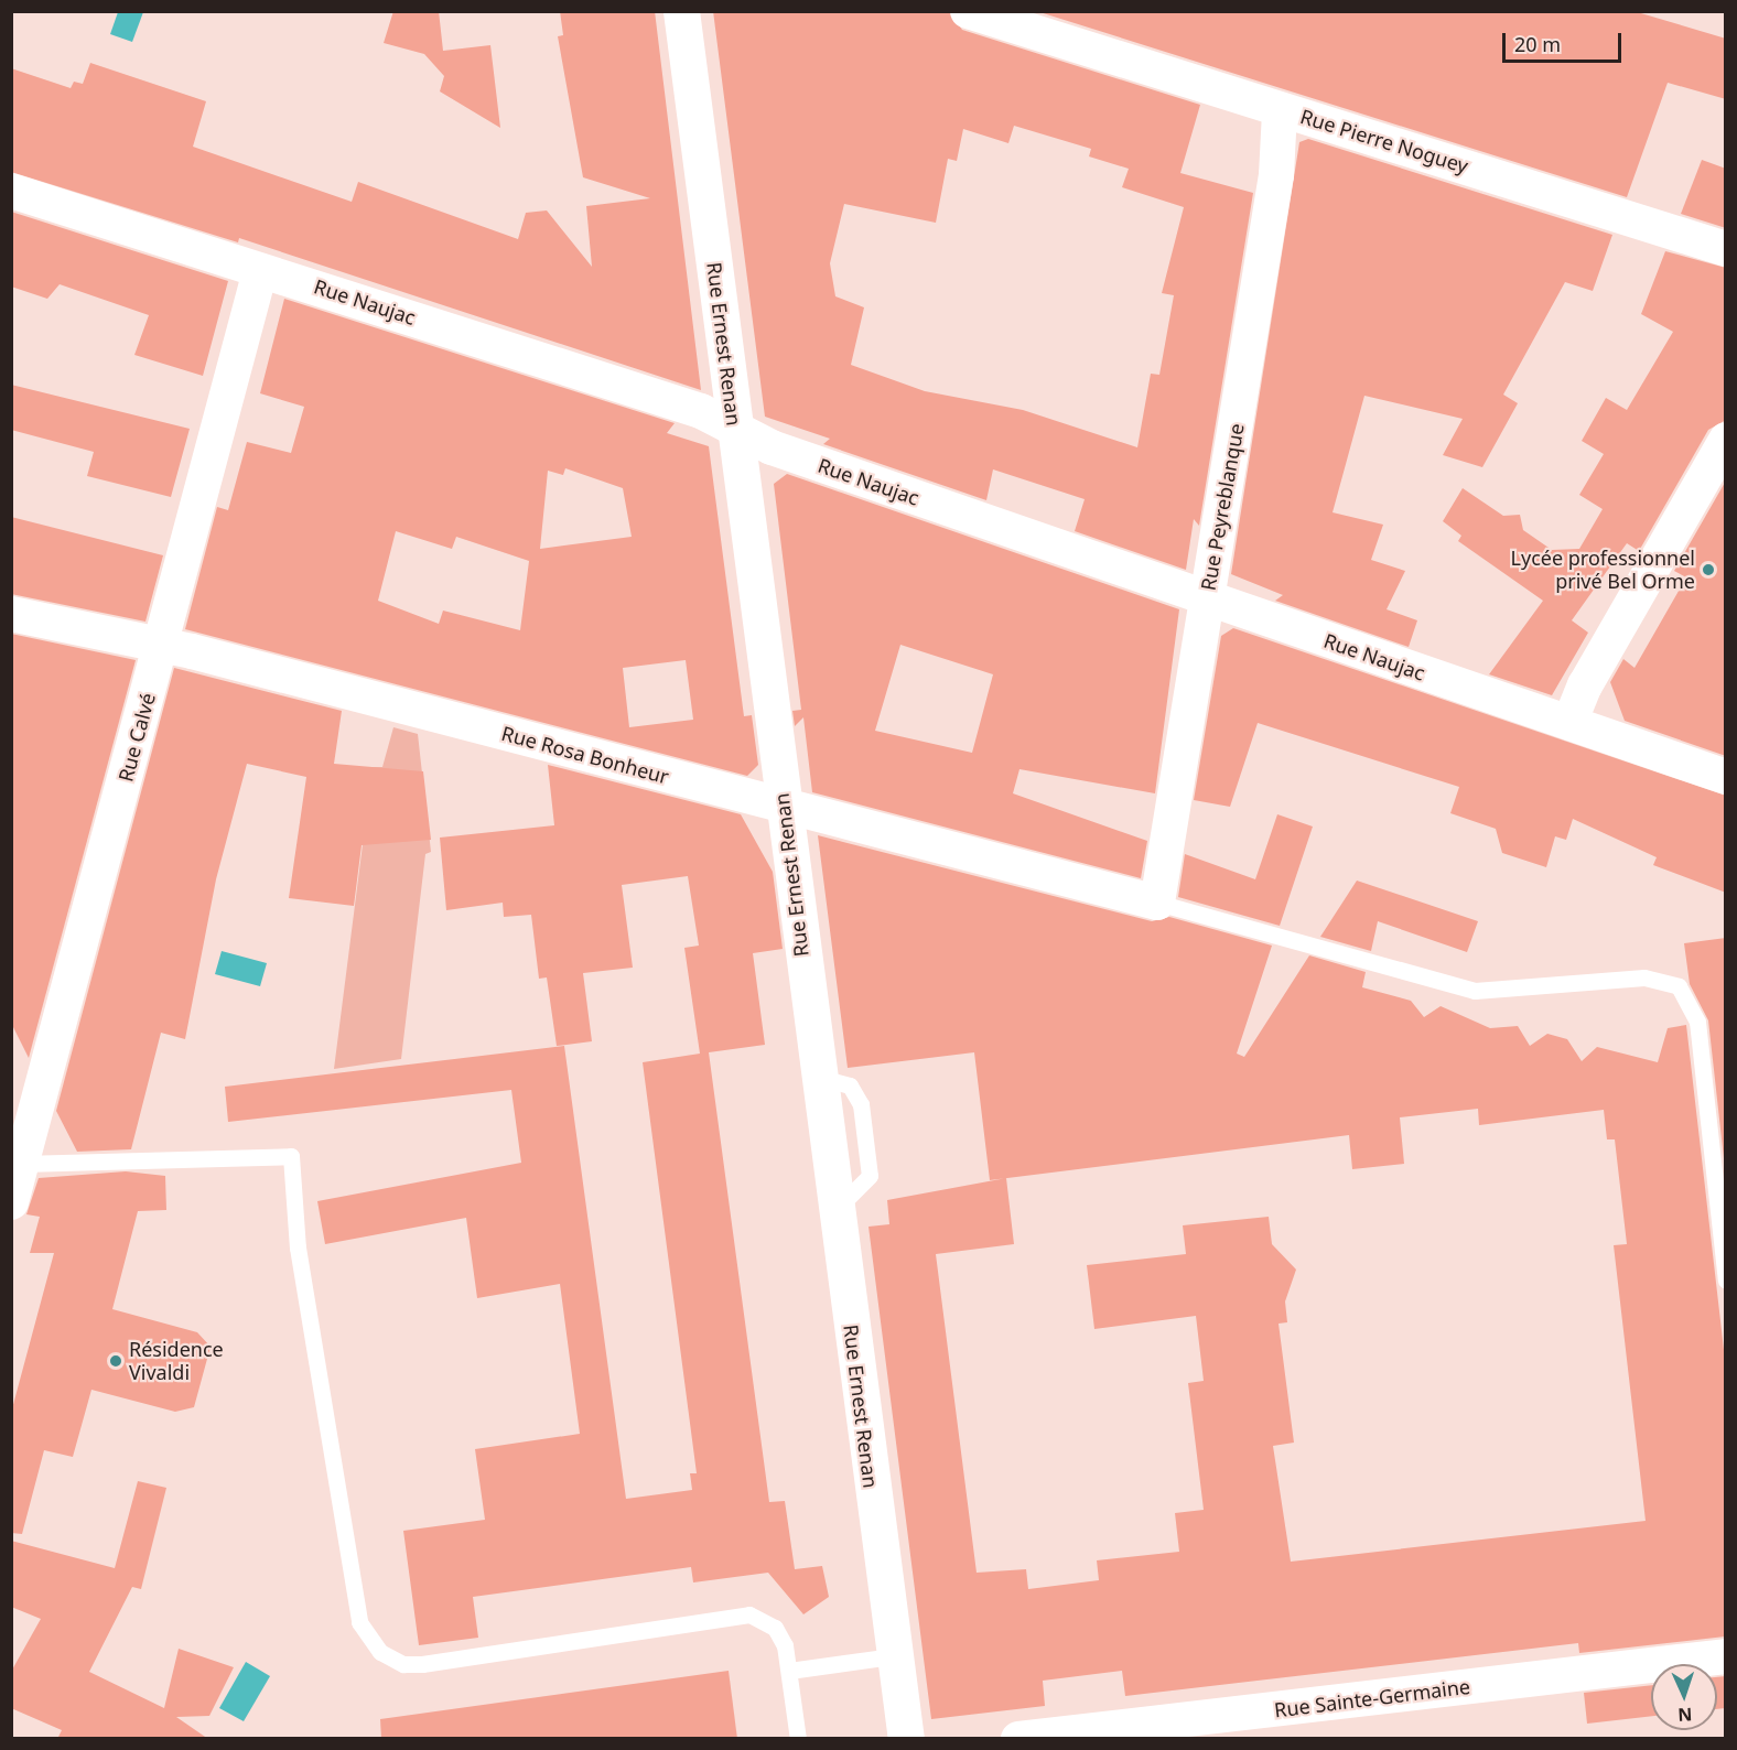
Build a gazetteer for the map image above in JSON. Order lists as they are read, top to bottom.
{
  "streets": {
    "street": [
      "Rue Pierre Noguey",
      "Rue Naujac",
      "Rue Ernest Renan",
      "Rue Peyreblanque",
      "Rue Calvé",
      "Rue Rosa Bonheur",
      "Rue Sainte-Germaine"
    ]
  },
  "crossings": [
    ["Rue Pierre Noguey", "Rue Peyreblanque"],
    ["Rue Naujac", "Rue Ernest Renan"],
    ["Rue Naujac", "Rue Peyreblanque"],
    ["Rue Naujac", "Rue Calvé"],
    ["Rue Ernest Renan", "Rue Rosa Bonheur"],
    ["Rue Peyreblanque", "Rue Rosa Bonheur"],
    ["Rue Calvé", "Rue Rosa Bonheur"]
  ],
  "places": ["Lycée professionnel privé Bel Orme", "Résidence Vivaldi"],
  "scale_bar": "20 m",
  "north": "bottom"
}
